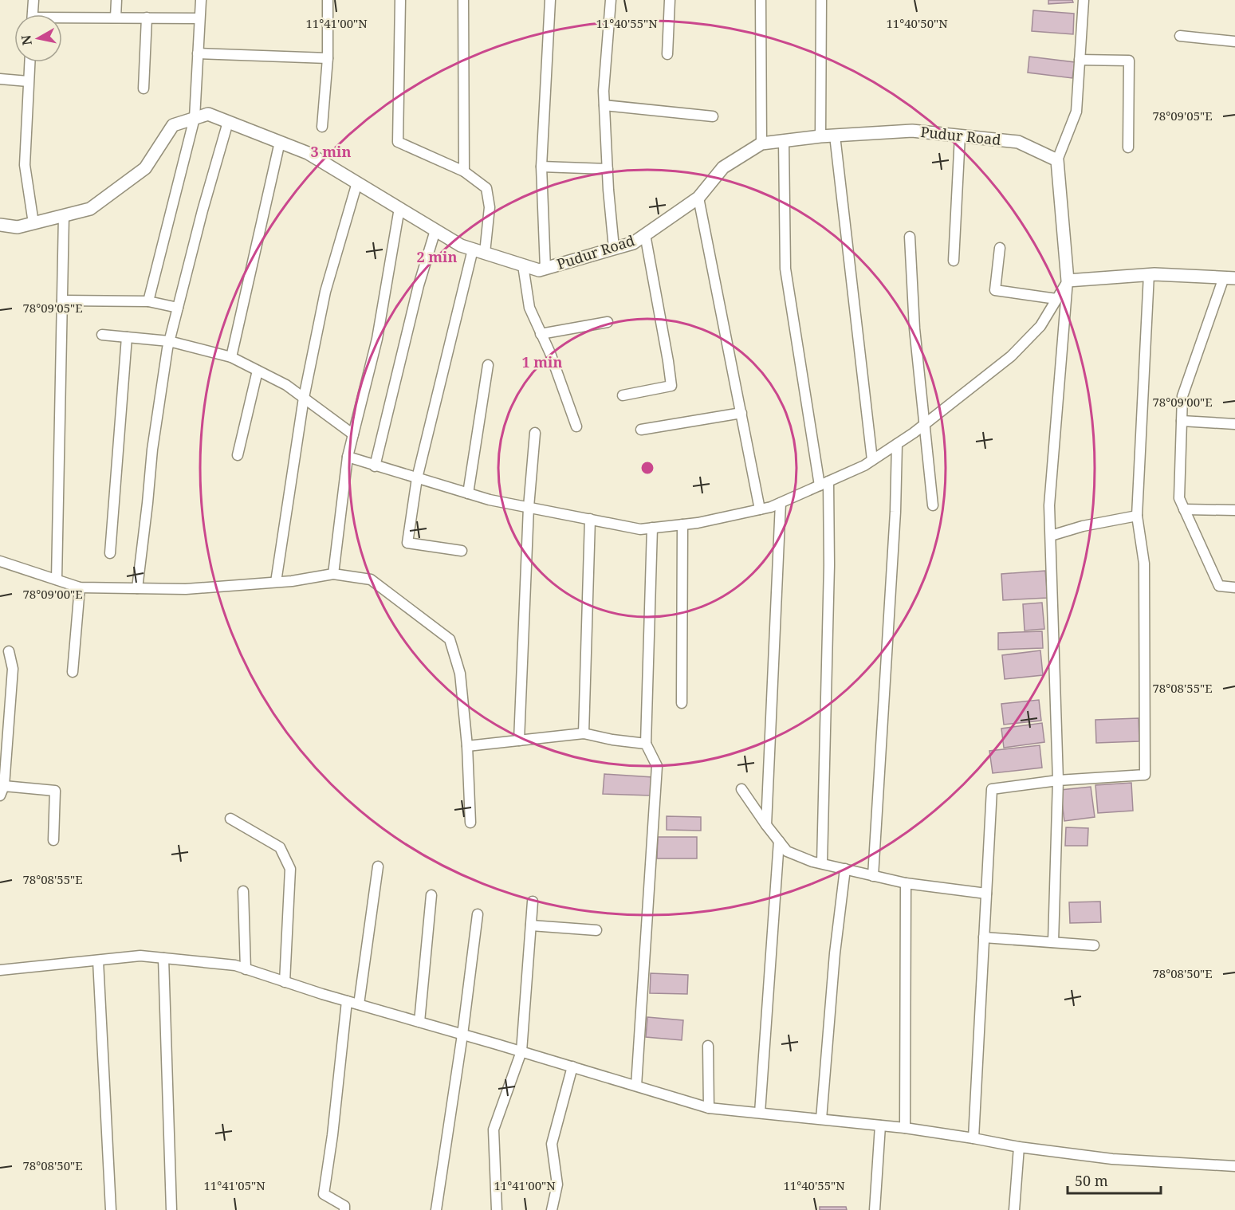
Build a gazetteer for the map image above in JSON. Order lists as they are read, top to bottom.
{
  "streets": {
    "street": ["Pudur Road"]
  },
  "scale_bar": "50 m",
  "north": "left",
  "coordinates": [
    "11°41'00\"N",
    "11°40'55\"N",
    "11°40'50\"N",
    "78°09'05\"E",
    "78°09'00\"E",
    "78°08'55\"E",
    "78°08'50\"E",
    "11°41'05\"N"
  ],
  "rings": ["3 min", "2 min", "1 min"]
}
